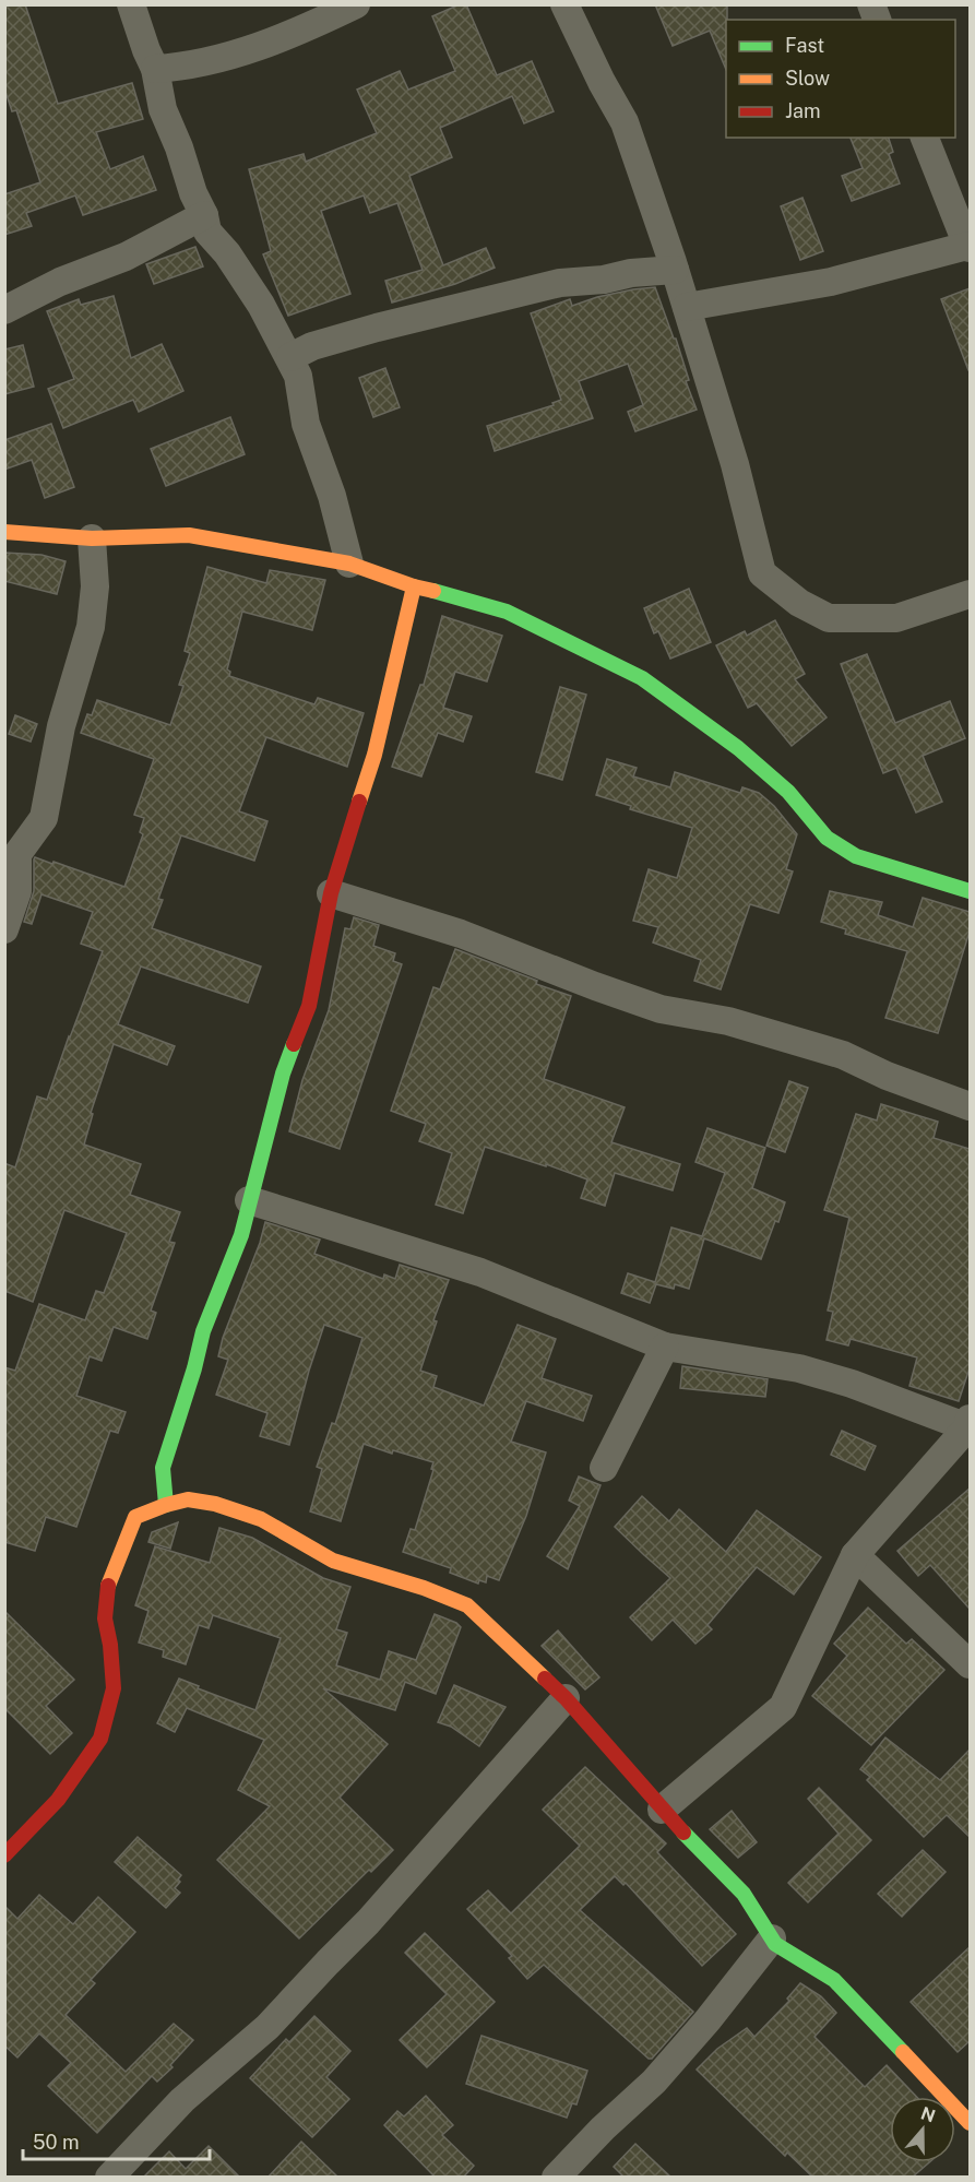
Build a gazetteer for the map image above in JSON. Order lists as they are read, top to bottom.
{
  "legend": ["Fast", "Slow", "Jam"],
  "scale_bar": "50 m",
  "north": "top"
}
